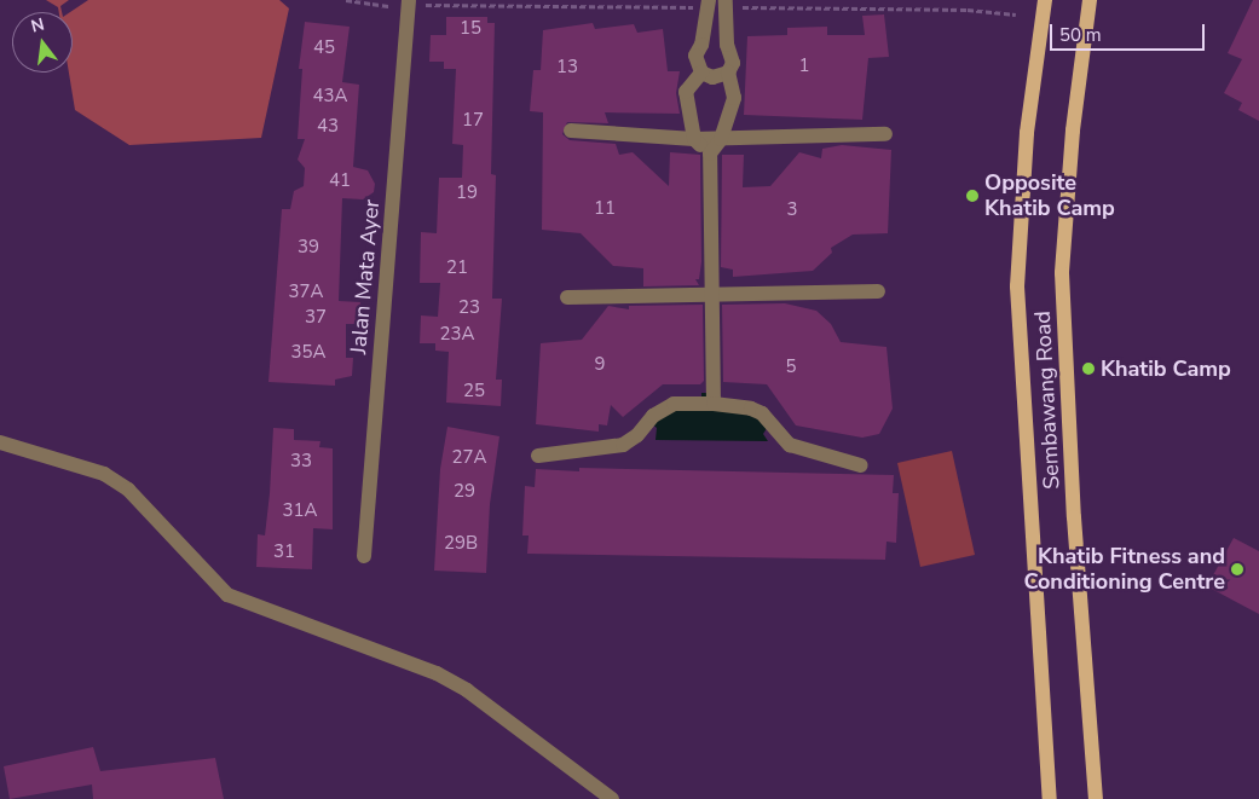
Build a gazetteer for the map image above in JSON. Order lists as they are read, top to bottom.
{
  "streets": {
    "main road": ["Sembawang Road"],
    "street": ["Jalan Mata Ayer"]
  },
  "places": ["Opposite Khatib Camp", "Khatib Camp", "Khatib Fitness and Conditioning Centre"],
  "house_numbers": [
    "15",
    "45",
    "1",
    "13",
    "43A",
    "17",
    "43",
    "41",
    "19",
    "11",
    "3",
    "39",
    "21",
    "37A",
    "23",
    "37",
    "23A",
    "35A",
    "9",
    "5",
    "25",
    "27A",
    "33",
    "29",
    "31A",
    "29B",
    "31"
  ],
  "scale_bar": "50 m",
  "north": "top"
}
